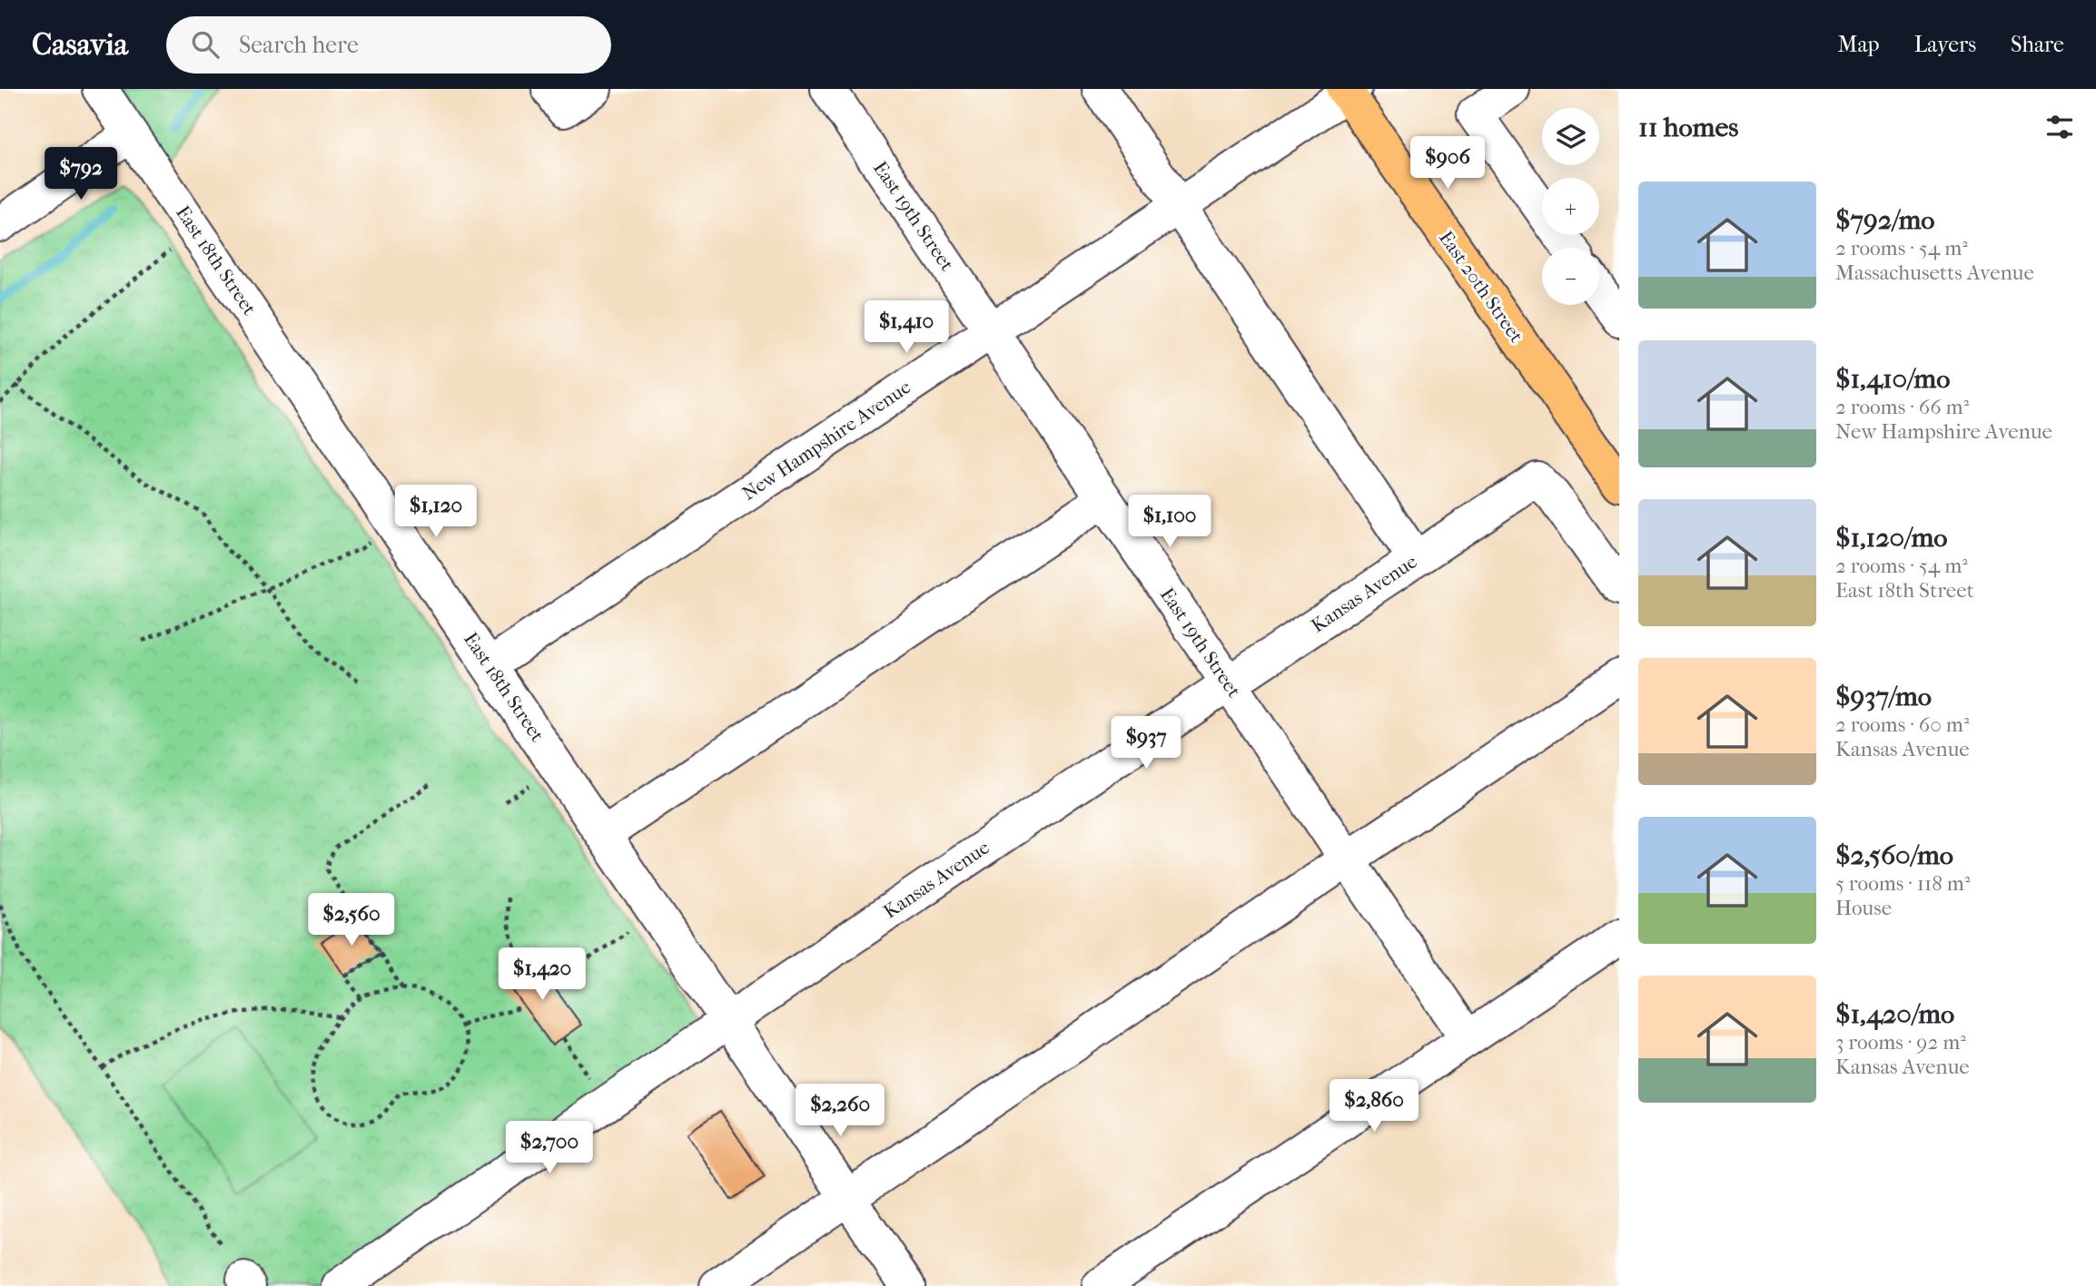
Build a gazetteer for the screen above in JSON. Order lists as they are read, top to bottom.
{
  "streets": {
    "main road": ["East 20th Street"],
    "street": [
      "East 19th Street",
      "East 18th Street",
      "New Hampshire Avenue",
      "Kansas Avenue"
    ]
  },
  "crossings": [
    ["East 19th Street", "New Hampshire Avenue"],
    ["East 19th Street", "Kansas Avenue"],
    ["East 18th Street", "New Hampshire Avenue"],
    ["East 18th Street", "Kansas Avenue"],
    ["East 20th Street", "New Hampshire Avenue"]
  ],
  "page": {
    "header": "Casavia",
    "search": "Search here",
    "nav": ["Map", "Layers", "Share"],
    "heading": "11 homes",
    "map_buttons": ["+", "−"],
    "price": [
      "$906",
      "$792",
      "$1,410",
      "$1,120",
      "$1,100",
      "$937",
      "$2,560",
      "$1,420",
      "$2,860",
      "$2,260",
      "$2,700"
    ],
    "list": [
      {
        "name": "$792/mo",
        "note": "2 rooms · 54 m² · Massachusetts Avenue"
      },
      {
        "name": "$1,410/mo",
        "note": "2 rooms · 66 m² · New Hampshire Avenue"
      },
      {
        "name": "$1,120/mo",
        "note": "2 rooms · 54 m² · East 18th Street"
      },
      {
        "name": "$937/mo",
        "note": "2 rooms · 60 m² · Kansas Avenue"
      },
      {
        "name": "$2,560/mo",
        "note": "5 rooms · 118 m² · House"
      },
      {
        "name": "$1,420/mo",
        "note": "3 rooms · 92 m² · Kansas Avenue"
      }
    ]
  }
}
